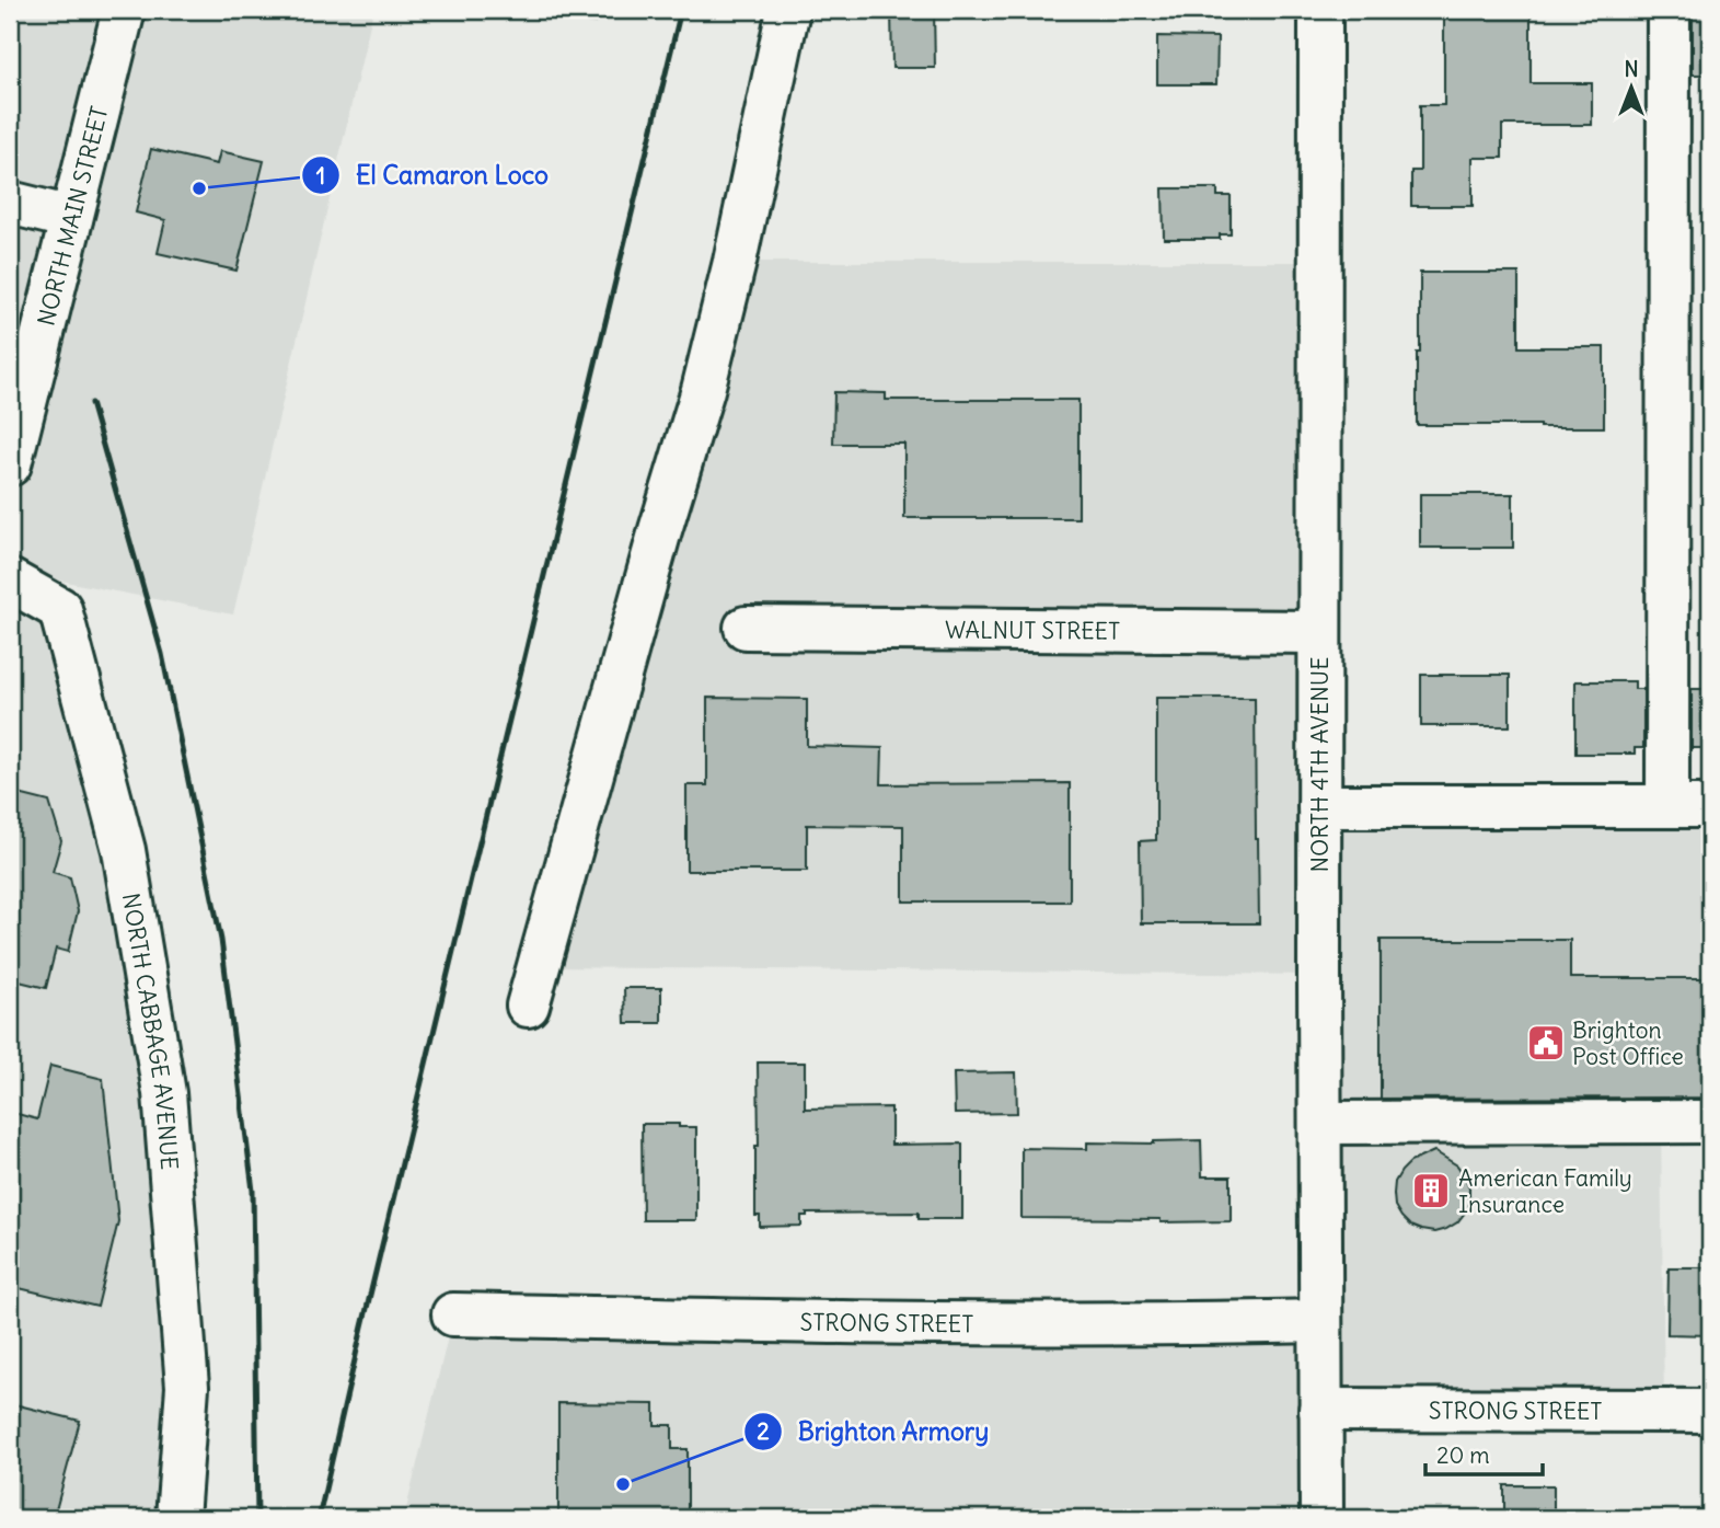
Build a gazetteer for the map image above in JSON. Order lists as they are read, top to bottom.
{
  "streets": {
    "street": [
      "NORTH MAIN STREET",
      "WALNUT STREET",
      "NORTH 4TH AVENUE",
      "NORTH CABBAGE AVENUE",
      "STRONG STREET"
    ]
  },
  "crossings": [
    ["WALNUT STREET", "NORTH 4TH AVENUE"],
    ["NORTH 4TH AVENUE", "STRONG STREET"]
  ],
  "places": {
    "other": ["El Camaron Loco", "Brighton Armory"],
    "public building": ["Brighton Post Office"],
    "building": ["American Family Insurance"]
  },
  "scale_bar": "20 m",
  "north": "top"
}
